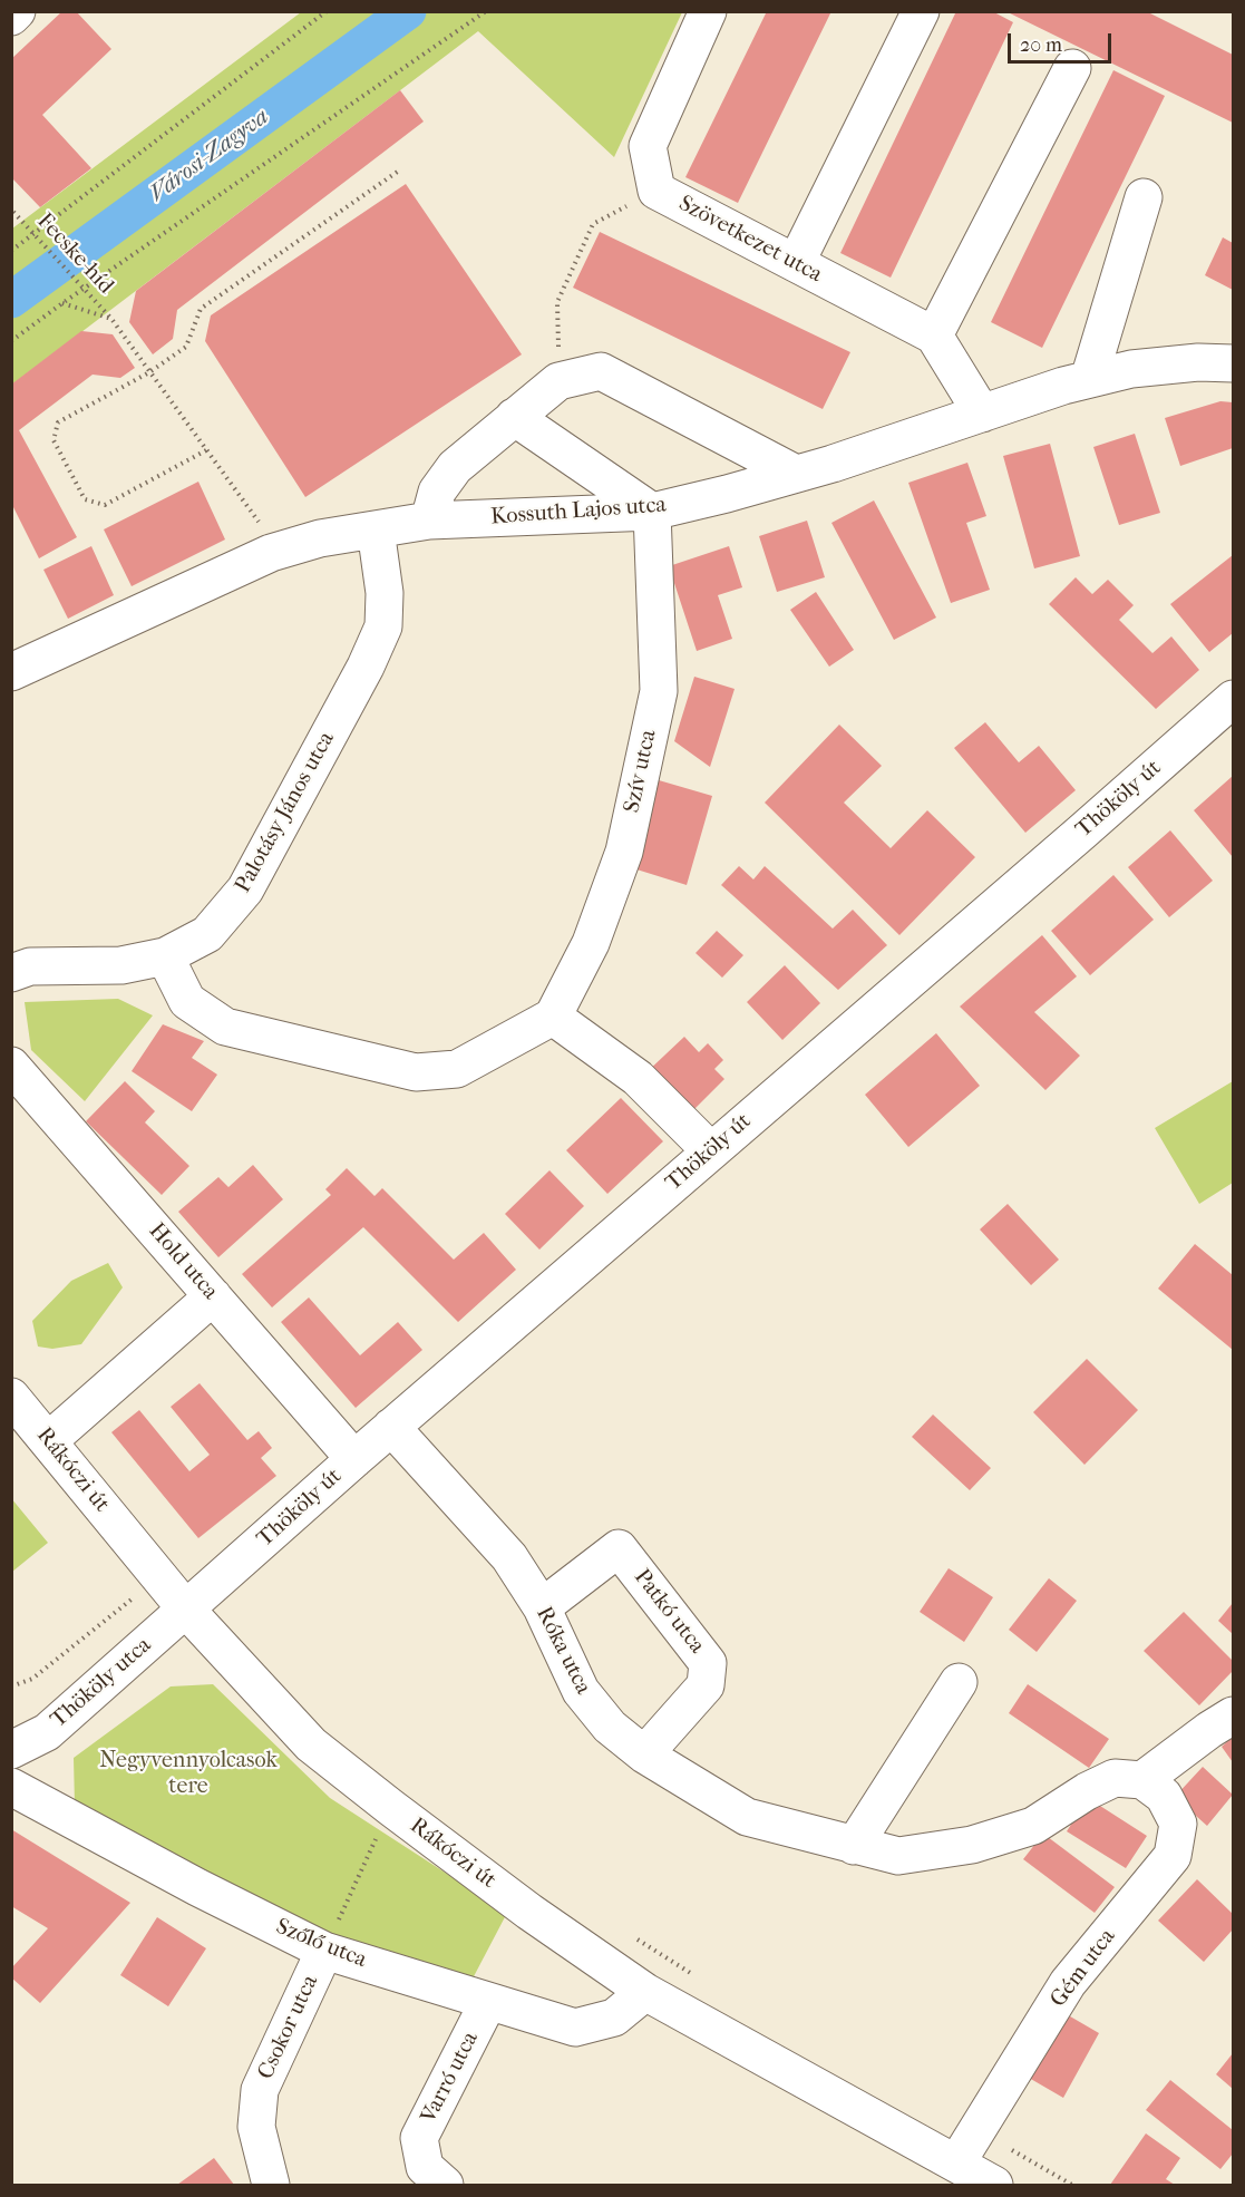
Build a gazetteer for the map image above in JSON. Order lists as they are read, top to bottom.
{
  "streets": {
    "street": [
      "Szövetkezet utca",
      "Kossuth Lajos utca",
      "Szív utca",
      "Thököly út",
      "Palotásy János utca",
      "Hold utca",
      "Rákóczi út",
      "Patkó utca",
      "Róka utca",
      "Thököly utca",
      "Szőlő utca",
      "Gém utca",
      "Csokor utca",
      "Varró utca"
    ],
    "path": ["Fecske-híd"]
  },
  "crossings": [
    ["Fecske-híd", "Kossuth Lajos utca"],
    ["Kossuth Lajos utca", "Szív utca"],
    ["Kossuth Lajos utca", "Palotásy János utca"],
    ["Thököly út", "Hold utca"],
    ["Thököly út", "Rákóczi út"],
    ["Thököly út", "Róka utca"],
    ["Thököly út", "Thököly utca"],
    ["Rákóczi út", "Thököly utca"],
    ["Rákóczi út", "Szőlő utca"],
    ["Rákóczi út", "Gém utca"],
    ["Patkó utca", "Róka utca"],
    ["Róka utca", "Gém utca"],
    ["Szőlő utca", "Csokor utca"],
    ["Szőlő utca", "Varró utca"]
  ],
  "water": ["Városi-Zagyva"],
  "parks": ["Negyvennyolcasok tere"],
  "scale_bar": "20 m"
}
